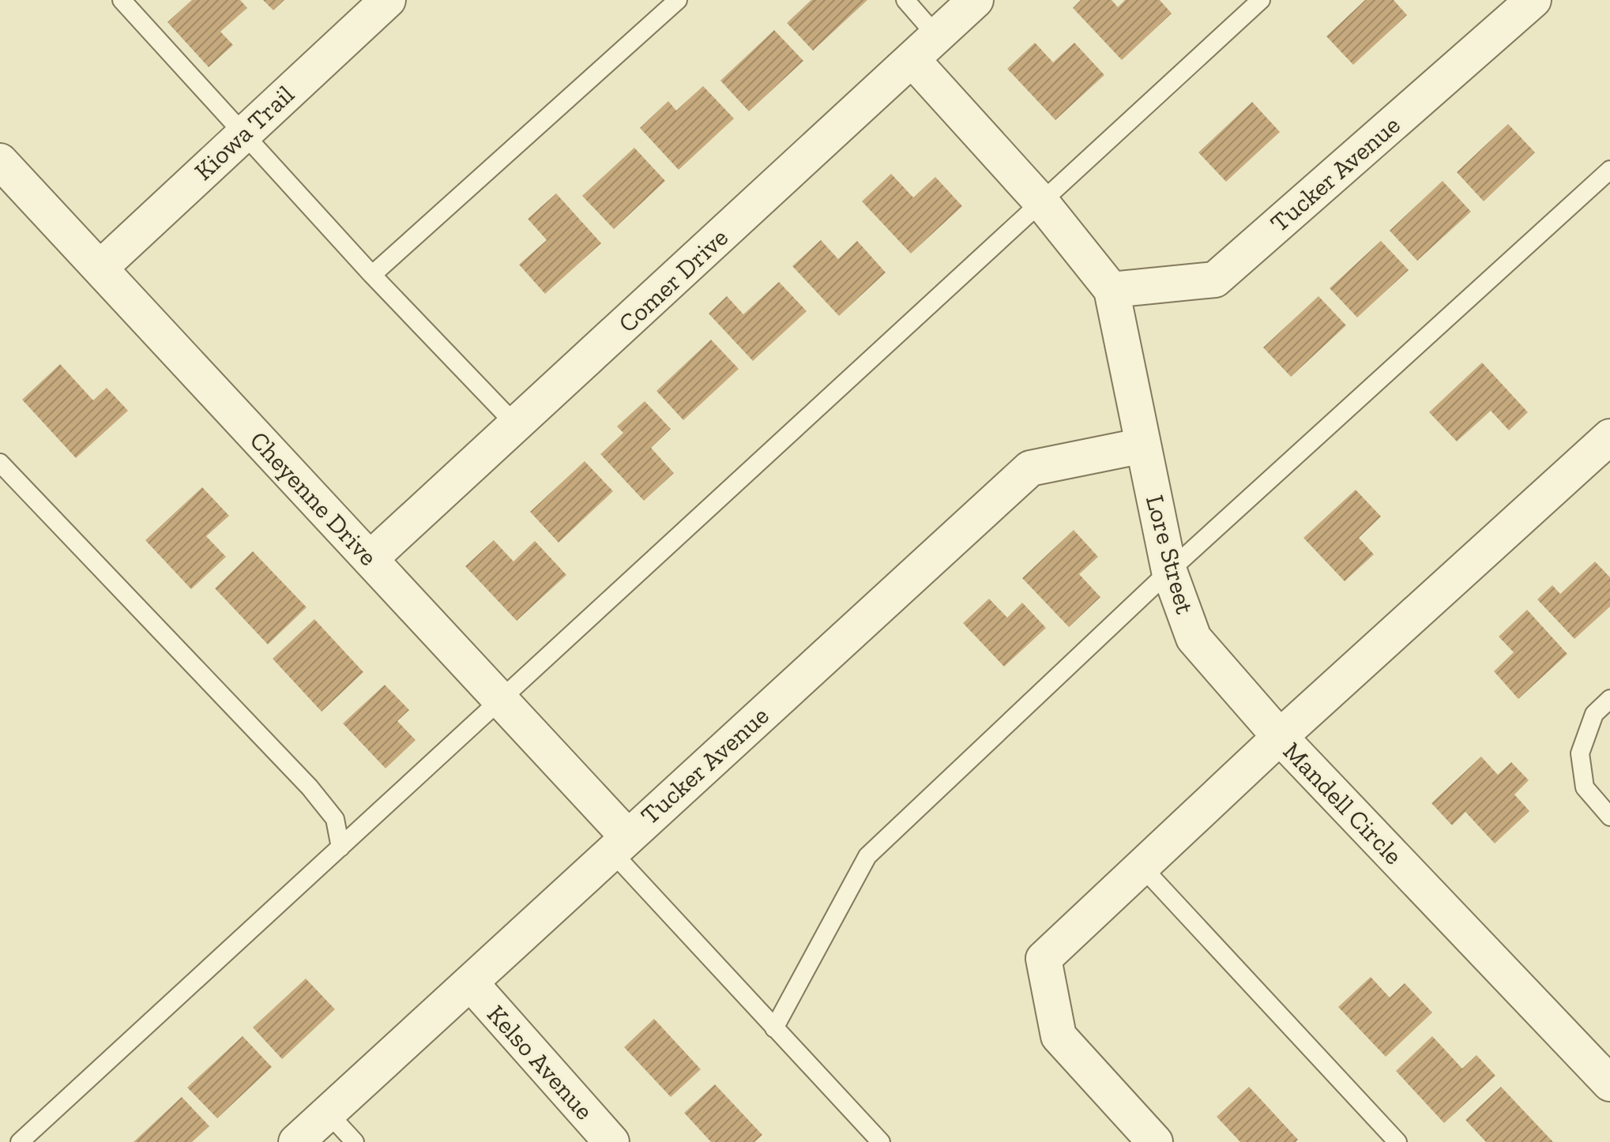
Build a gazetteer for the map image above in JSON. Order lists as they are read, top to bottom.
{
  "streets": {
    "street": [
      "Kiowa Trail",
      "Tucker Avenue",
      "Comer Drive",
      "Cheyenne Drive",
      "Lore Street",
      "Mandell Circle",
      "Kelso Avenue"
    ]
  },
  "crossings": [
    ["Kiowa Trail", "Cheyenne Drive"],
    ["Tucker Avenue", "Cheyenne Drive"],
    ["Tucker Avenue", "Lore Street"],
    ["Tucker Avenue", "Kelso Avenue"],
    ["Comer Drive", "Cheyenne Drive"],
    ["Comer Drive", "Lore Street"],
    ["Lore Street", "Mandell Circle"]
  ]
}
